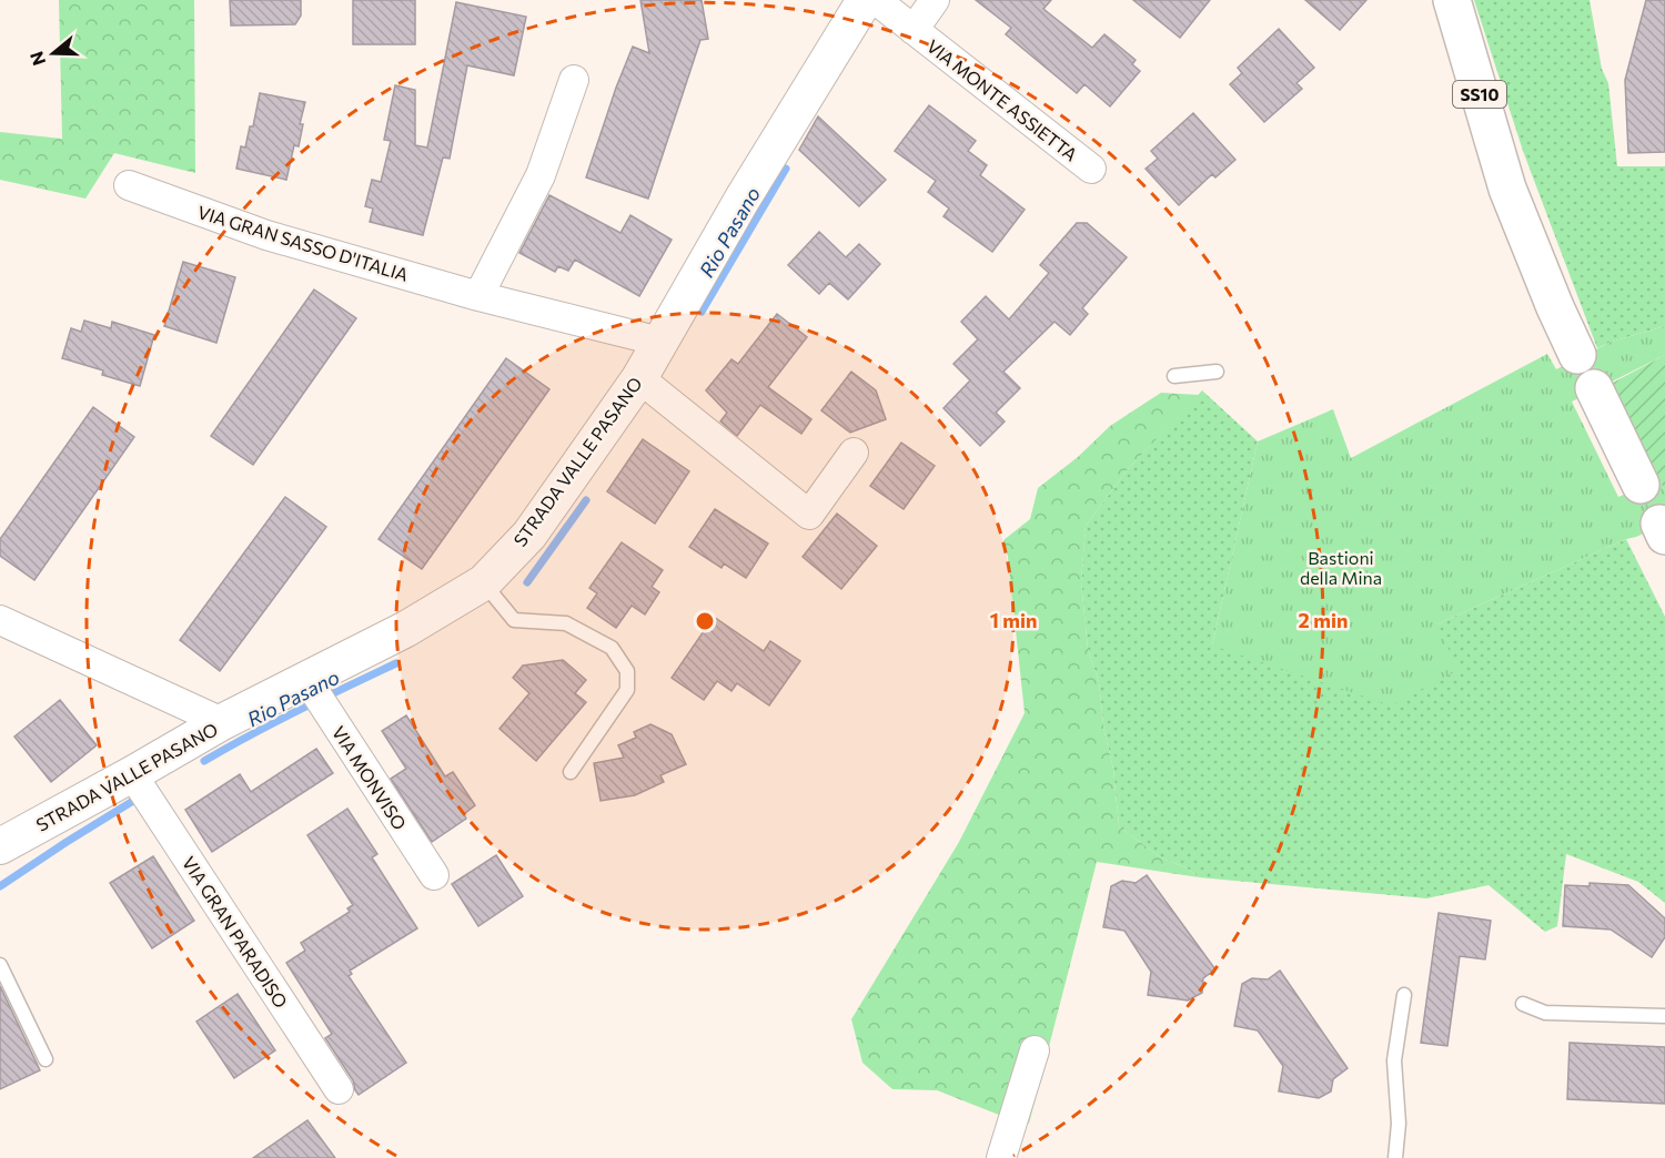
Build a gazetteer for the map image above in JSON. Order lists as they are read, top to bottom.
{
  "streets": {
    "main road": ["SS10"],
    "street": [
      "VIA MONTE ASSIETTA",
      "VIA GRAN SASSO D'ITALIA",
      "STRADA VALLE PASANO",
      "VIA MONVISO",
      "VIA GRAN PARADISO"
    ]
  },
  "crossings": [
    ["VIA GRAN SASSO D'ITALIA", "STRADA VALLE PASANO"],
    ["STRADA VALLE PASANO", "VIA MONVISO"],
    ["STRADA VALLE PASANO", "VIA GRAN PARADISO"]
  ],
  "water": ["Rio Pasano"],
  "parks": ["Bastioni della Mina"],
  "north": "left",
  "rings": ["1 min", "2 min"]
}
